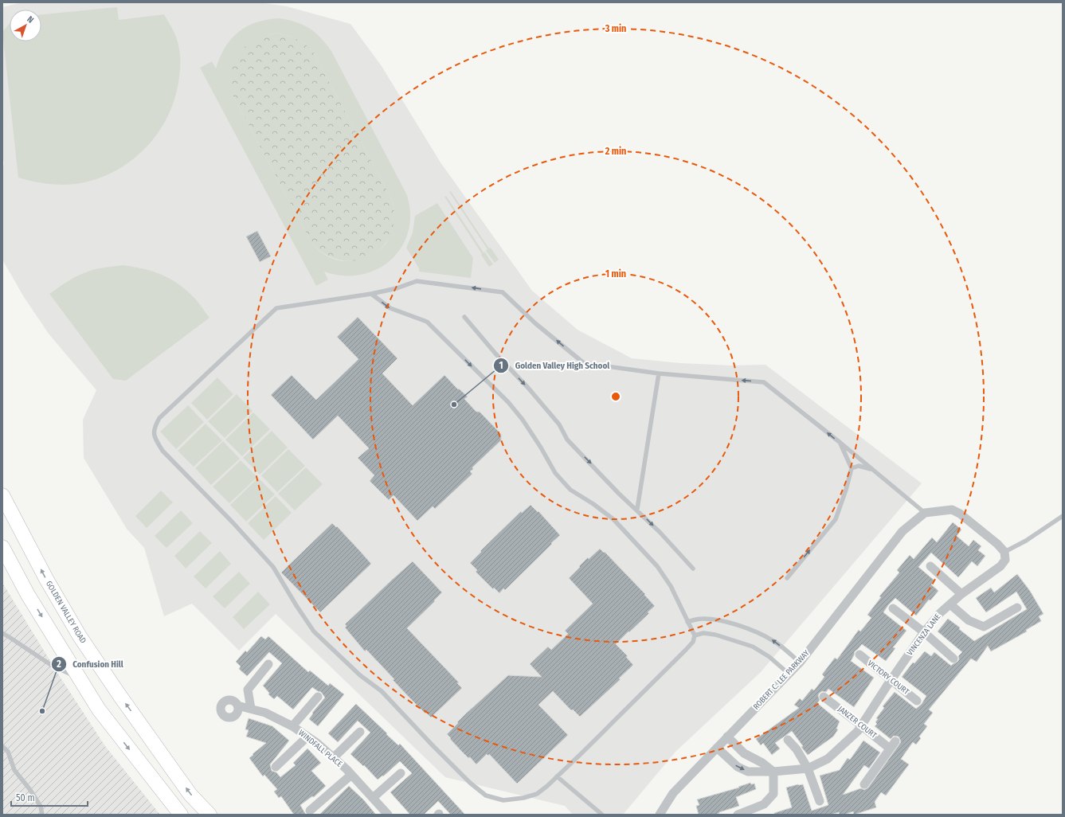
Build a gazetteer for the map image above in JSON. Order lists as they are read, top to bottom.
{
  "streets": {
    "main road": ["GOLDEN VALLEY ROAD"],
    "street": [
      "VINCENZA LANE",
      "VICTORY COURT",
      "ROBERT C. LEE PARKWAY",
      "JANZER COURT",
      "WINDFALL PLACE"
    ]
  },
  "crossings": [
    ["VINCENZA LANE", "VICTORY COURT"],
    ["VINCENZA LANE", "ROBERT C. LEE PARKWAY"],
    ["VINCENZA LANE", "JANZER COURT"]
  ],
  "places": ["Golden Valley High School", "Confusion Hill"],
  "scale_bar": "50 m",
  "north": "top right",
  "rings": ["3 min", "2 min", "1 min"]
}
